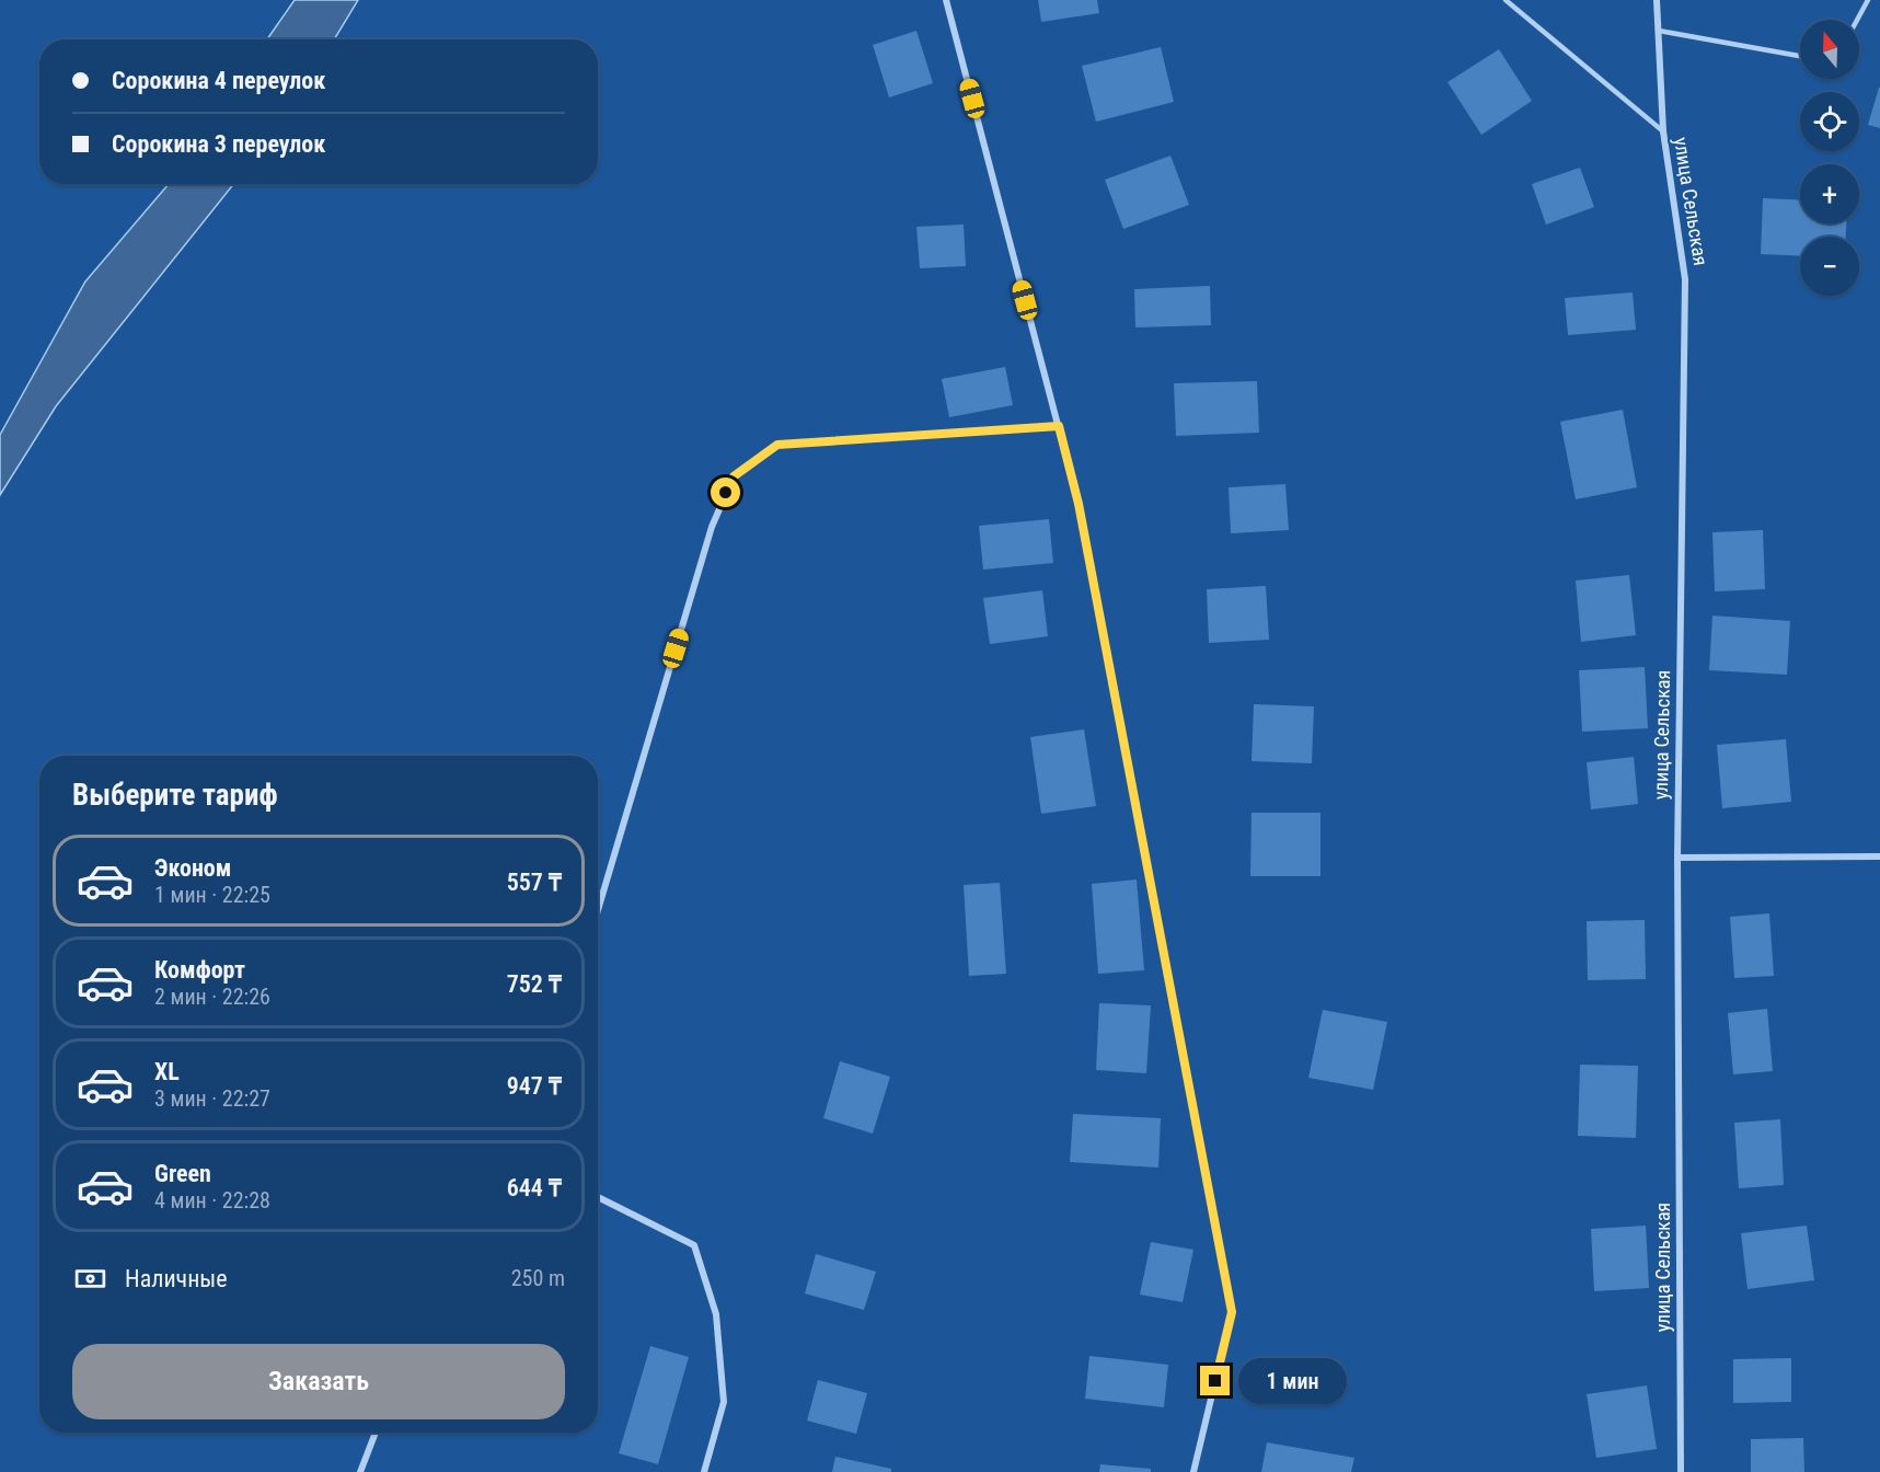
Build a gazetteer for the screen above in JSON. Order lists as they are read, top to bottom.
{
  "streets": {
    "street": ["улица Сельская"]
  },
  "north": "top",
  "page": {
    "map_buttons": ["+", "−"],
    "banner": ["Сорокина 4 переулок", "Сорокина 3 переулок"],
    "heading": "Выберите тариф",
    "list": [
      {
        "name": "Эконом",
        "note": "1 мин · 22:25",
        "value": "557 ₸"
      },
      {
        "name": "Комфорт",
        "note": "2 мин · 22:26",
        "value": "752 ₸"
      },
      {
        "name": "XL",
        "note": "3 мин · 22:27",
        "value": "947 ₸"
      },
      {
        "name": "Green",
        "note": "4 мин · 22:28",
        "value": "644 ₸"
      }
    ],
    "pay": ["Наличные", "250 m"],
    "buttons": "Заказать",
    "bubble": "1 мин"
  }
}
